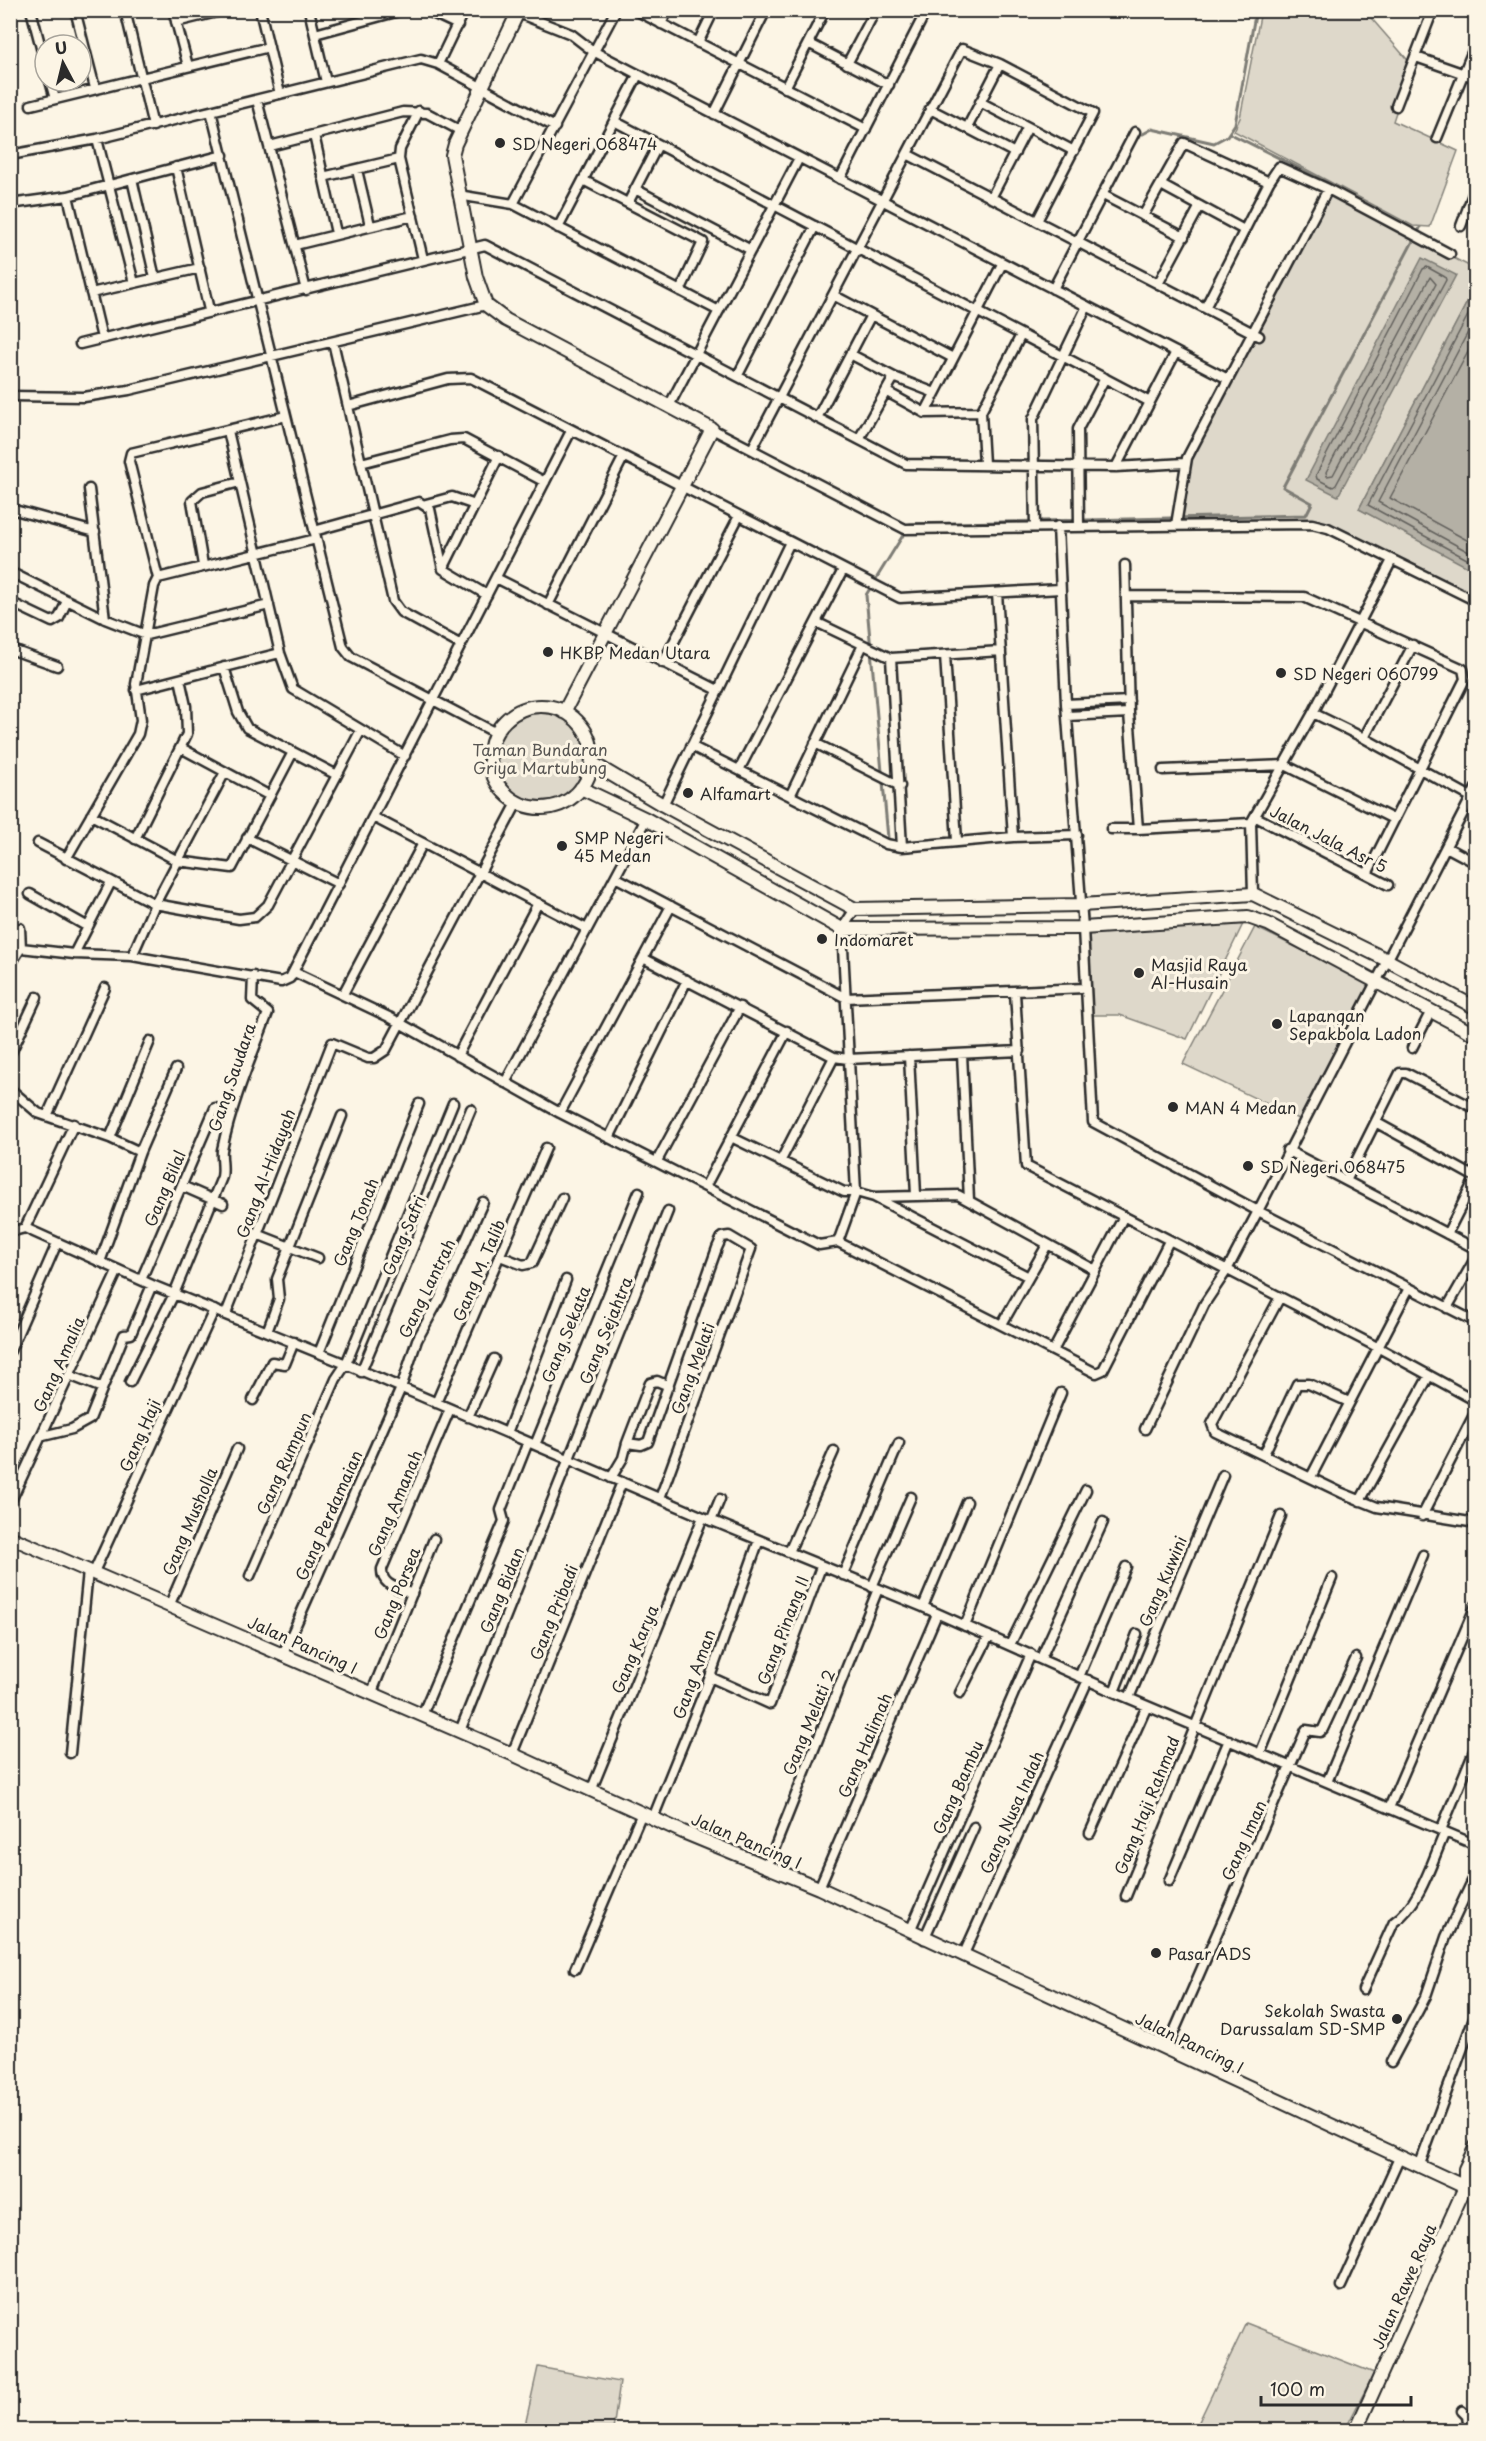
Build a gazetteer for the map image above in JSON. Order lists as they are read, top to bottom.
{
  "streets": {
    "street": [
      "Jalan Jala Asr 5",
      "Gang Saudara",
      "Gang Al-Hidayah",
      "Gang Bilal",
      "Gang Tonah",
      "Gang Safri",
      "Gang M. Talib",
      "Gang Lantrah",
      "Gang Sejahtra",
      "Gang Sekata",
      "Gang Amalia",
      "Gang Melati",
      "Gang Haji",
      "Gang Rumpun",
      "Gang Amanah",
      "Gang Perdamaian",
      "Gang Musholla",
      "Gang Kuwini",
      "Gang Bidan",
      "Gang Porsea",
      "Gang Pribadi",
      "Gang Pinang II",
      "Jalan Pancing I",
      "Gang Karya",
      "Gang Aman",
      "Gang Melati 2",
      "Gang Halimah",
      "Gang Bambu",
      "Gang Haji Rahmad",
      "Gang Nusa Indah",
      "Gang Iman",
      "Jalan Rawe Raya"
    ]
  },
  "crossings": [
    ["Gang Lantrah", "Gang Perdamaian"],
    ["Gang Sejahtra", "Gang Bidan"],
    ["Gang Sekata", "Jalan Pancing I"],
    ["Gang Haji", "Jalan Pancing I"],
    ["Gang Amanah", "Gang Porsea"],
    ["Gang Perdamaian", "Jalan Pancing I"],
    ["Gang Musholla", "Jalan Pancing I"],
    ["Gang Bidan", "Jalan Pancing I"],
    ["Gang Porsea", "Jalan Pancing I"],
    ["Gang Pribadi", "Jalan Pancing I"],
    ["Gang Pinang II", "Gang Aman"],
    ["Jalan Pancing I", "Gang Karya"],
    ["Jalan Pancing I", "Gang Aman"],
    ["Jalan Pancing I", "Gang Melati 2"],
    ["Jalan Pancing I", "Gang Halimah"],
    ["Jalan Pancing I", "Gang Bambu"],
    ["Jalan Pancing I", "Gang Nusa Indah"],
    ["Jalan Pancing I", "Gang Iman"],
    ["Jalan Pancing I", "Jalan Rawe Raya"]
  ],
  "parks": ["Taman Bundaran Griya Martubung"],
  "places": [
    "SD Negeri 068474",
    "HKBP Medan Utara",
    "SD Negeri 060799",
    "Alfamart",
    "SMP Negeri 45 Medan",
    "Indomaret",
    "Masjid Raya Al-Husain",
    "Lapangan Sepakbola Ladon",
    "MAN 4 Medan",
    "SD Negeri 068475",
    "Pasar ADS",
    "Sekolah Swasta Darussalam SD-SMP"
  ],
  "scale_bar": "100 m",
  "north": "top"
}
